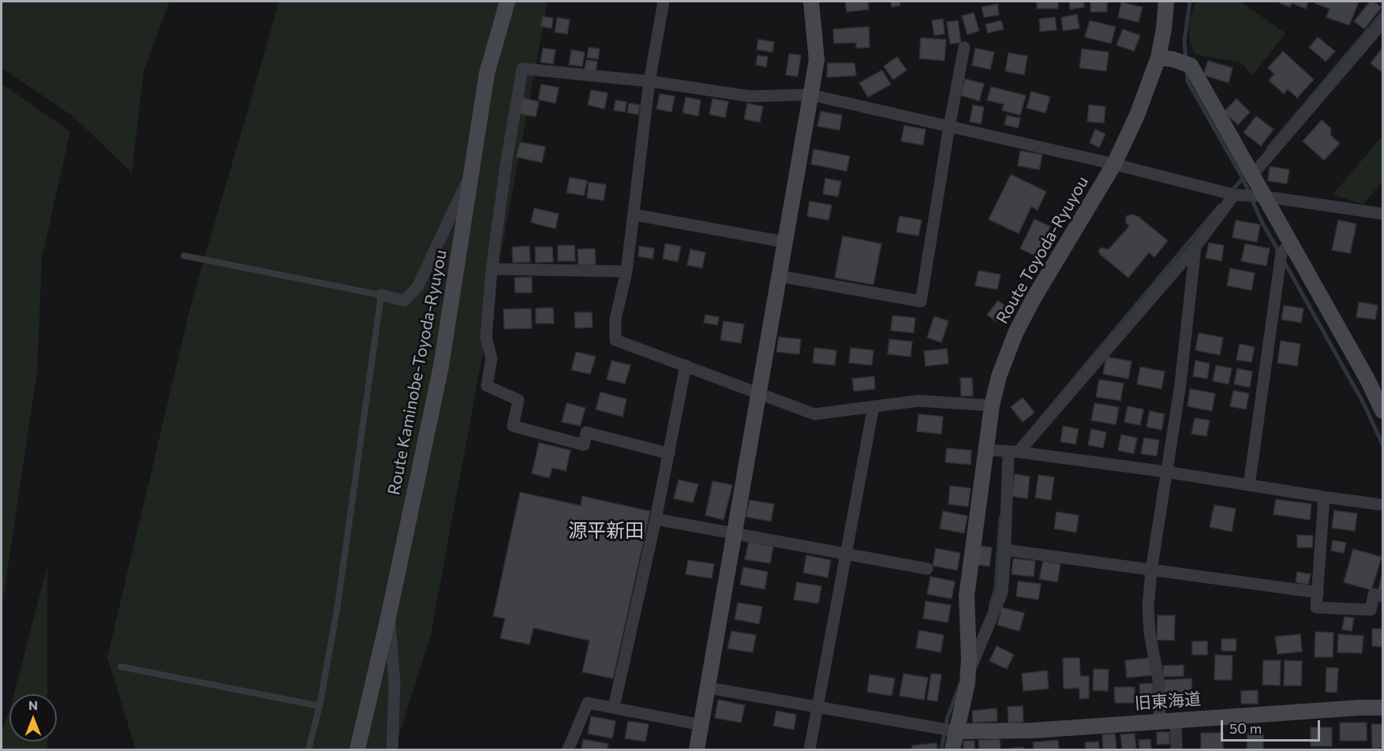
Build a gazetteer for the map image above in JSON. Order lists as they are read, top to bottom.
{
  "streets": {
    "street": ["Route Toyoda-Ryuyou", "Route Kaminobe-Toyoda-Ryuyou", "旧東海道"]
  },
  "crossings": [
    ["Route Toyoda-Ryuyou", "旧東海道"]
  ],
  "districts": ["源平新田"],
  "scale_bar": "50 m",
  "north": "top"
}
